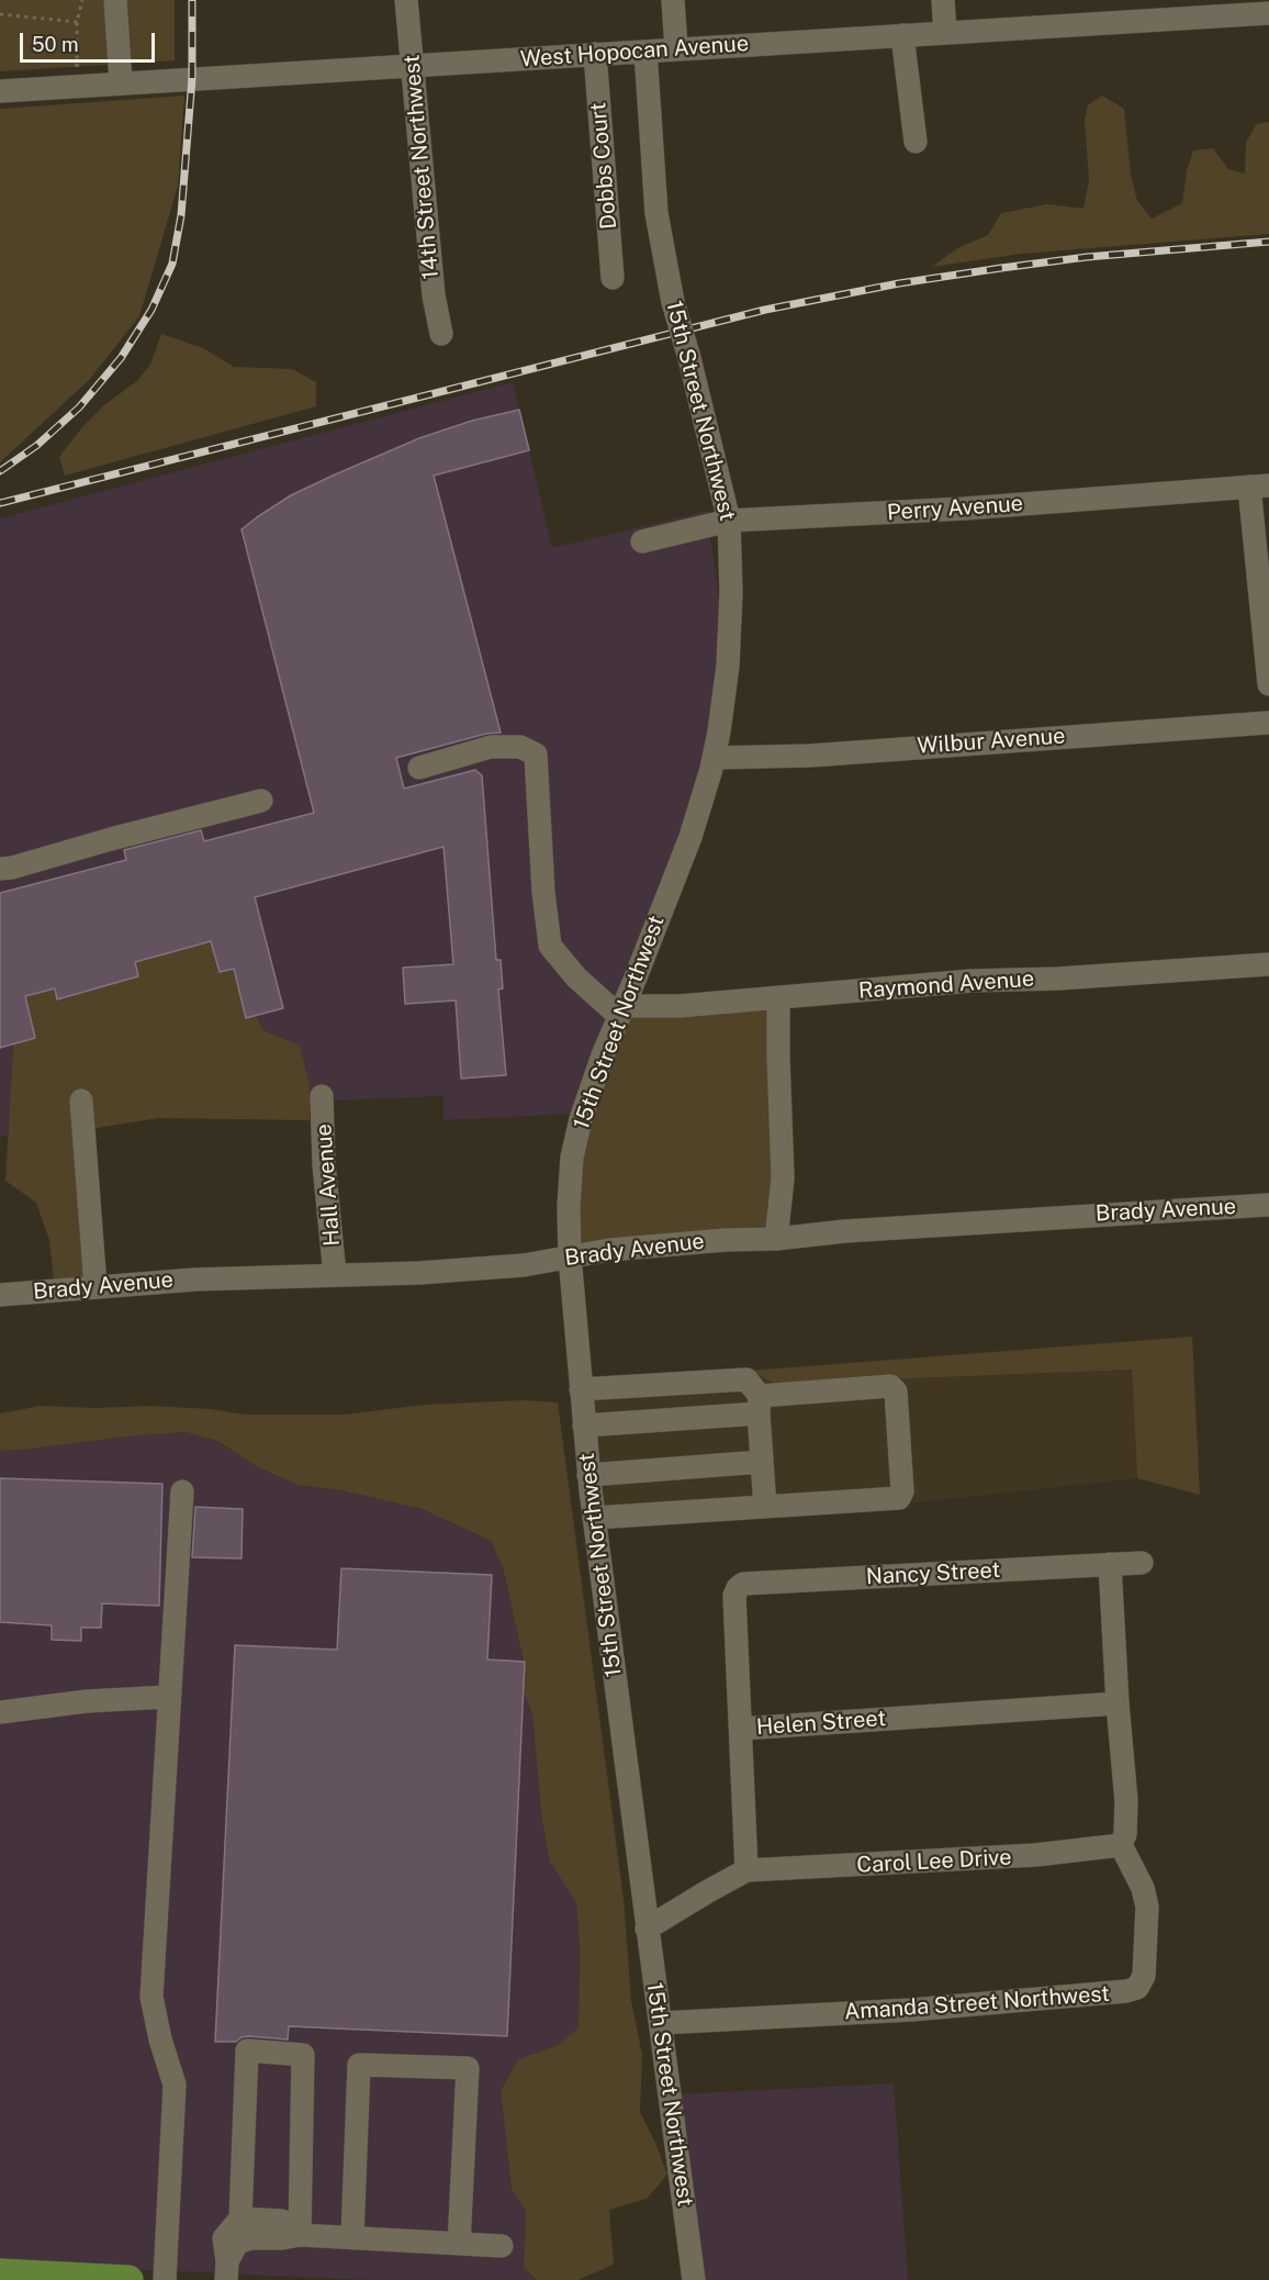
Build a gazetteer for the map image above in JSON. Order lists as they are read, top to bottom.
{
  "streets": {
    "street": [
      "West Hopocan Avenue",
      "Dobbs Court",
      "14th Street Northwest",
      "15th Street Northwest",
      "Perry Avenue",
      "Wilbur Avenue",
      "Raymond Avenue",
      "Hall Avenue",
      "Brady Avenue",
      "Nancy Street",
      "Helen Street",
      "Carol Lee Drive",
      "Amanda Street Northwest"
    ]
  },
  "crossings": [
    ["West Hopocan Avenue", "Dobbs Court"],
    ["West Hopocan Avenue", "14th Street Northwest"],
    ["West Hopocan Avenue", "15th Street Northwest"],
    ["15th Street Northwest", "Perry Avenue"],
    ["15th Street Northwest", "Wilbur Avenue"],
    ["15th Street Northwest", "Raymond Avenue"],
    ["15th Street Northwest", "Brady Avenue"],
    ["15th Street Northwest", "Amanda Street Northwest"],
    ["Hall Avenue", "Brady Avenue"],
    ["Nancy Street", "Helen Street"],
    ["Helen Street", "Carol Lee Drive"],
    ["Carol Lee Drive", "Amanda Street Northwest"]
  ],
  "scale_bar": "50 m"
}
